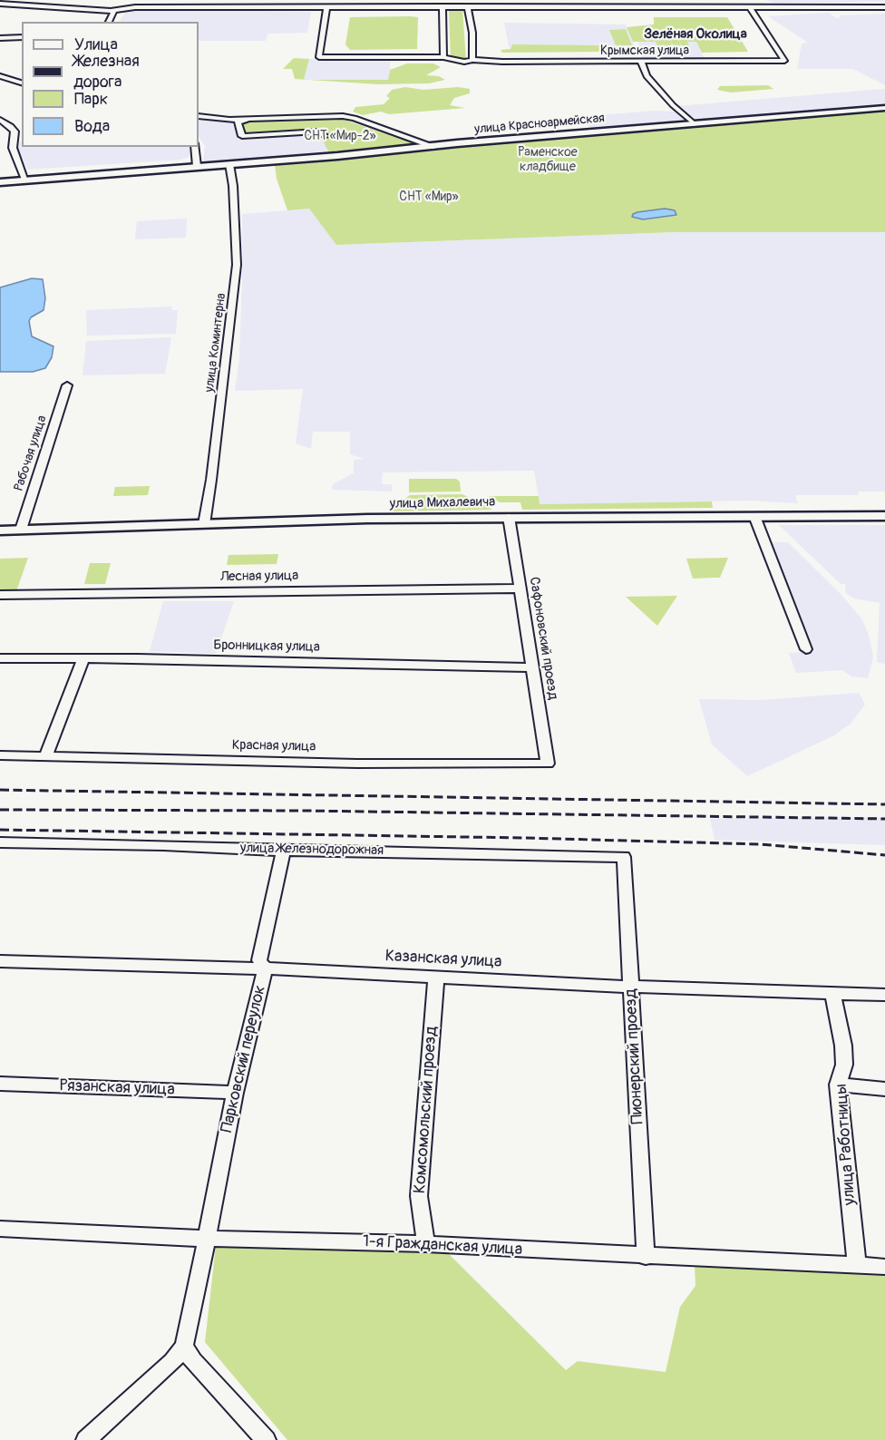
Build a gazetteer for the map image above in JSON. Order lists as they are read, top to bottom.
{
  "streets": {
    "main road": ["улица Красноармейская", "улица Михалевича"],
    "street": [
      "Крымская улица",
      "улица Коминтерна",
      "Рабочая улица",
      "Лесная улица",
      "Сафоновский проезд",
      "Бронницкая улица",
      "Красная улица",
      "улица Железнодорожная",
      "Казанская улица",
      "Пионерский проезд",
      "Парковский переулок",
      "Рязанская улица",
      "Комсомольский проезд",
      "улица Работницы",
      "1-я Гражданская улица"
    ]
  },
  "crossings": [
    ["улица Красноармейская", "улица Коминтерна"],
    ["улица Коминтерна", "улица Михалевича"],
    ["Рабочая улица", "улица Михалевича"],
    ["улица Михалевича", "Сафоновский проезд"],
    ["Лесная улица", "Сафоновский проезд"],
    ["Сафоновский проезд", "Бронницкая улица"],
    ["Сафоновский проезд", "Красная улица"],
    ["улица Железнодорожная", "Пионерский проезд"],
    ["улица Железнодорожная", "Парковский переулок"],
    ["Казанская улица", "Пионерский проезд"],
    ["Казанская улица", "Парковский переулок"],
    ["Казанская улица", "Комсомольский проезд"],
    ["Казанская улица", "улица Работницы"],
    ["Пионерский проезд", "1-я Гражданская улица"],
    ["Парковский переулок", "Рязанская улица"],
    ["Парковский переулок", "1-я Гражданская улица"],
    ["Комсомольский проезд", "1-я Гражданская улица"],
    ["улица Работницы", "1-я Гражданская улица"]
  ],
  "districts": ["Зелёная Околица"],
  "parks": ["СНТ «Мир-2»", "Раменское кладбище", "СНТ «Мир»"],
  "legend": [
    "Улица",
    "Железная дорога",
    "Парк",
    "Вода"
  ]
}
